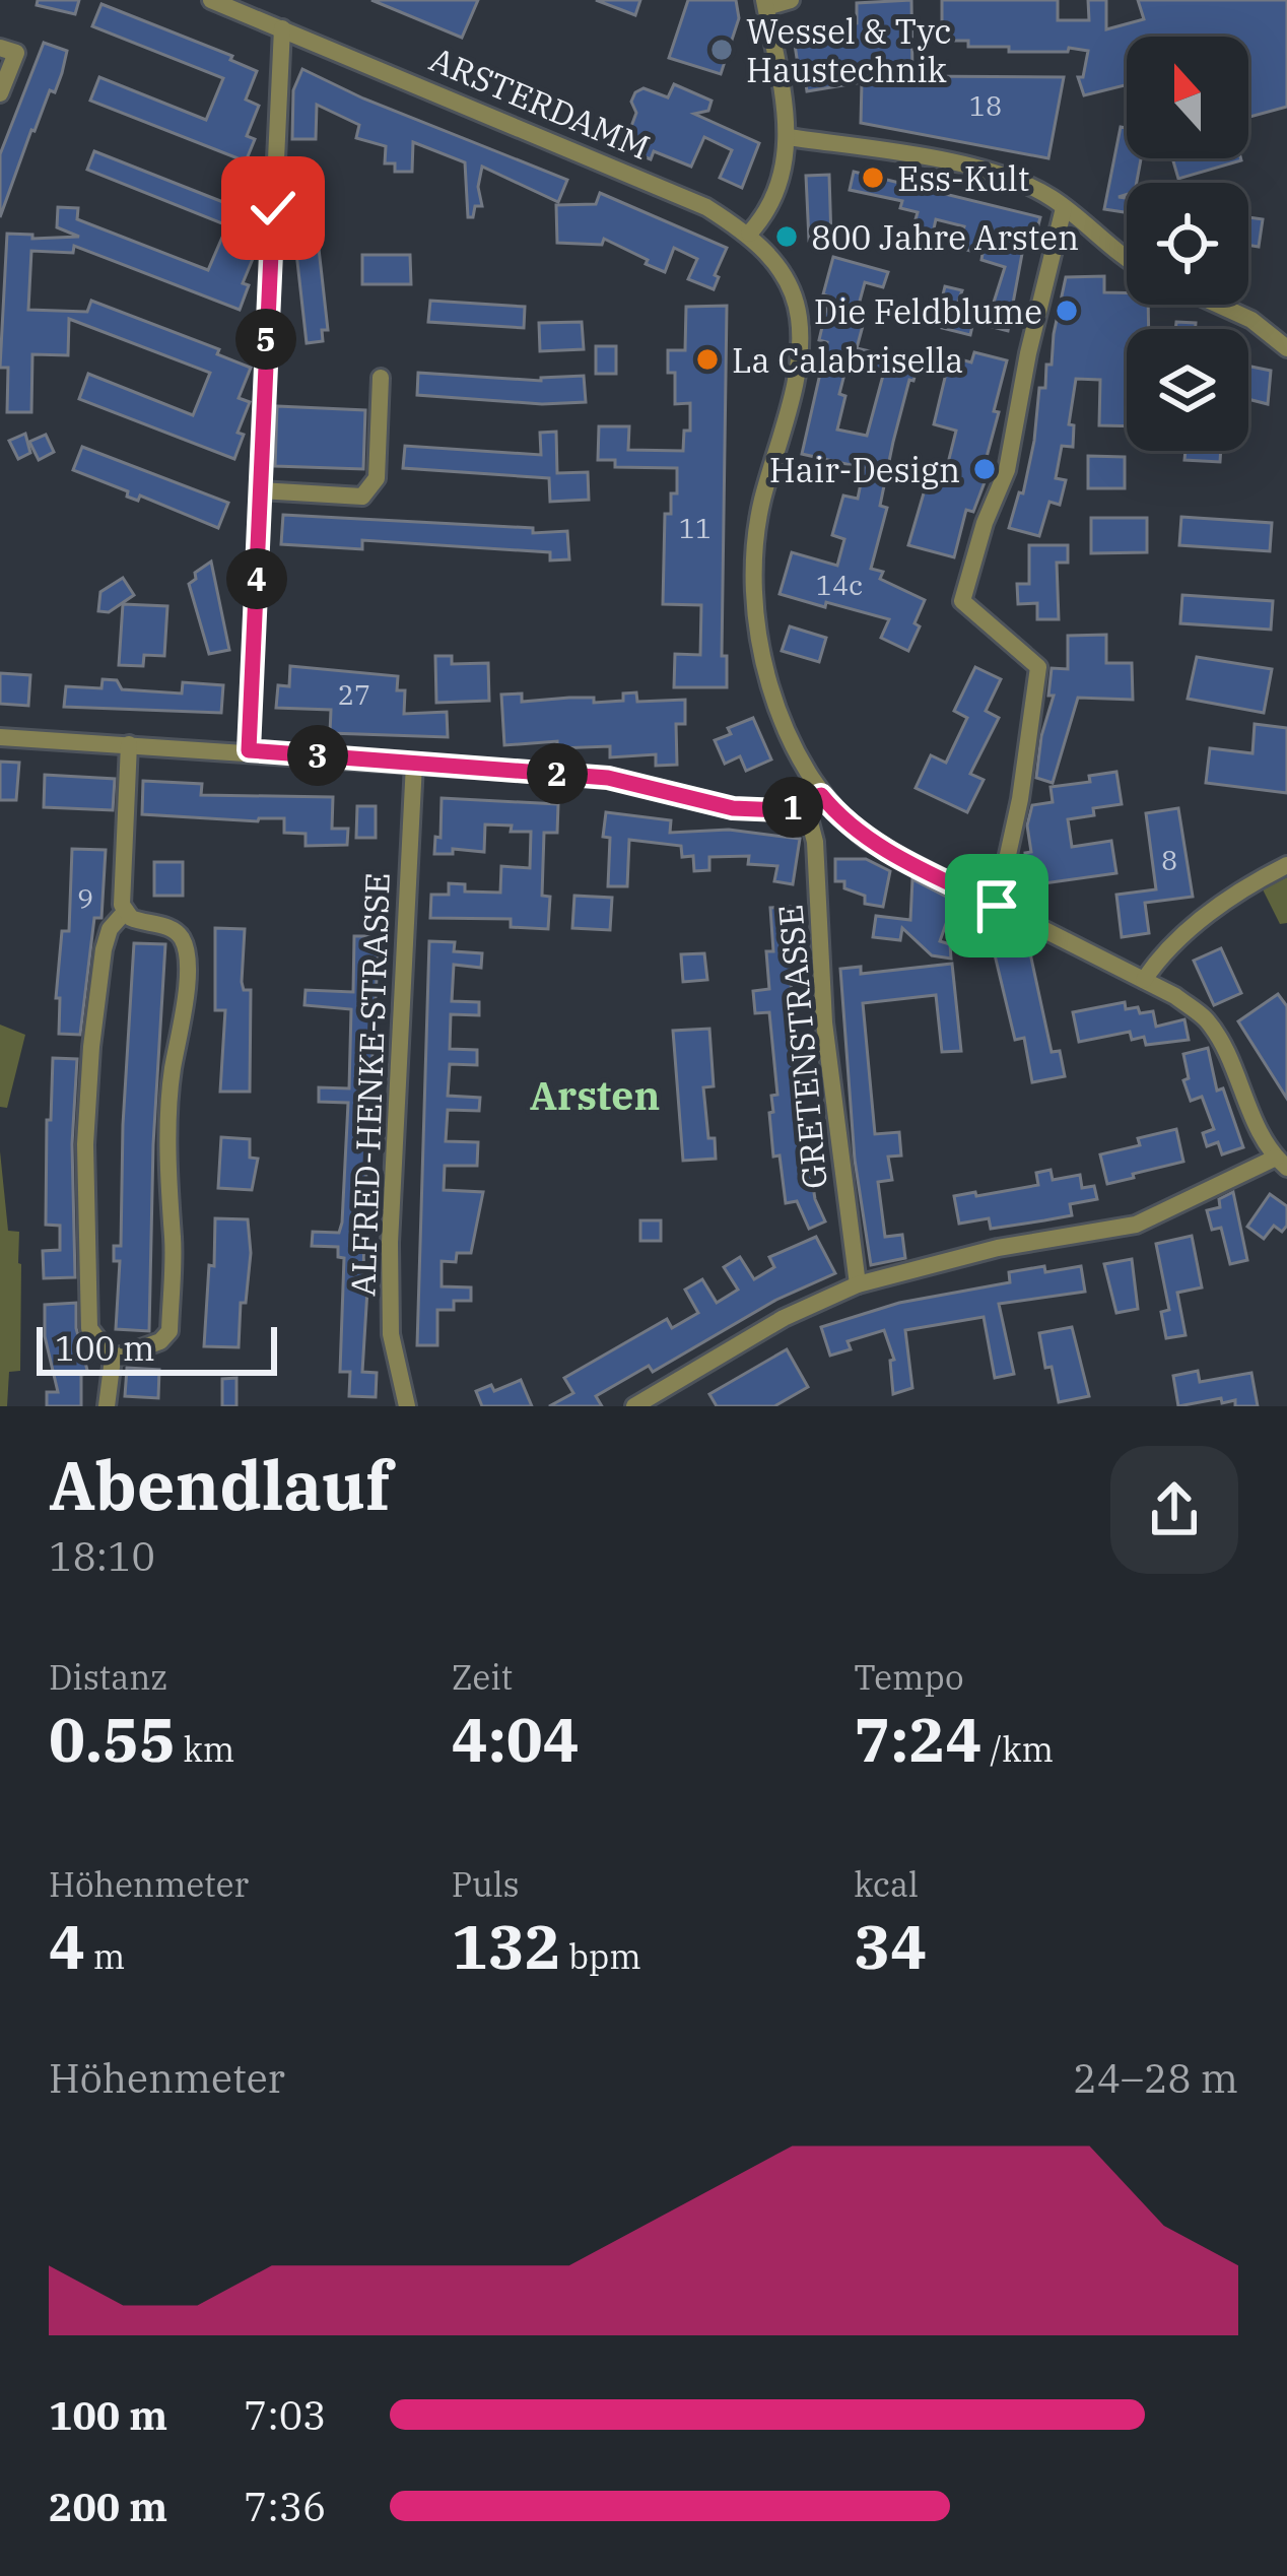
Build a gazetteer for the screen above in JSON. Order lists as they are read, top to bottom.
{
  "streets": {
    "street": ["ARSTERDAMM", "GRETENSTRASSE", "ALFRED-HENKE-STRASSE"]
  },
  "crossings": [
    ["ARSTERDAMM", "GRETENSTRASSE"]
  ],
  "districts": ["Arsten"],
  "places": [
    "Wessel & Tyc Haustechnik",
    "Ess-Kult",
    "800 Jahre Arsten",
    "Die Feldblume",
    "La Calabrisella",
    "Hair-Design"
  ],
  "house_numbers": [
    "18",
    "11",
    "14c",
    "27",
    "8",
    "9"
  ],
  "scale_bar": "100 m",
  "north": "top",
  "page": {
    "pins": [
      "5",
      "4",
      "3",
      "2",
      "1"
    ],
    "scale": "100 m",
    "heading": ["Abendlauf", "18:10"],
    "stats": [
      ["Distanz", "0.55 km"],
      ["Zeit", "4:04"],
      ["Tempo", "7:24 /km"],
      ["Höhenmeter", "4 m"],
      ["Puls", "132 bpm"],
      ["kcal", "34"]
    ],
    "chart": ["Höhenmeter", "24–28 m"],
    "list": [
      {
        "name": "100 m",
        "note": "7:03"
      },
      {
        "name": "200 m",
        "note": "7:36"
      }
    ]
  }
}
